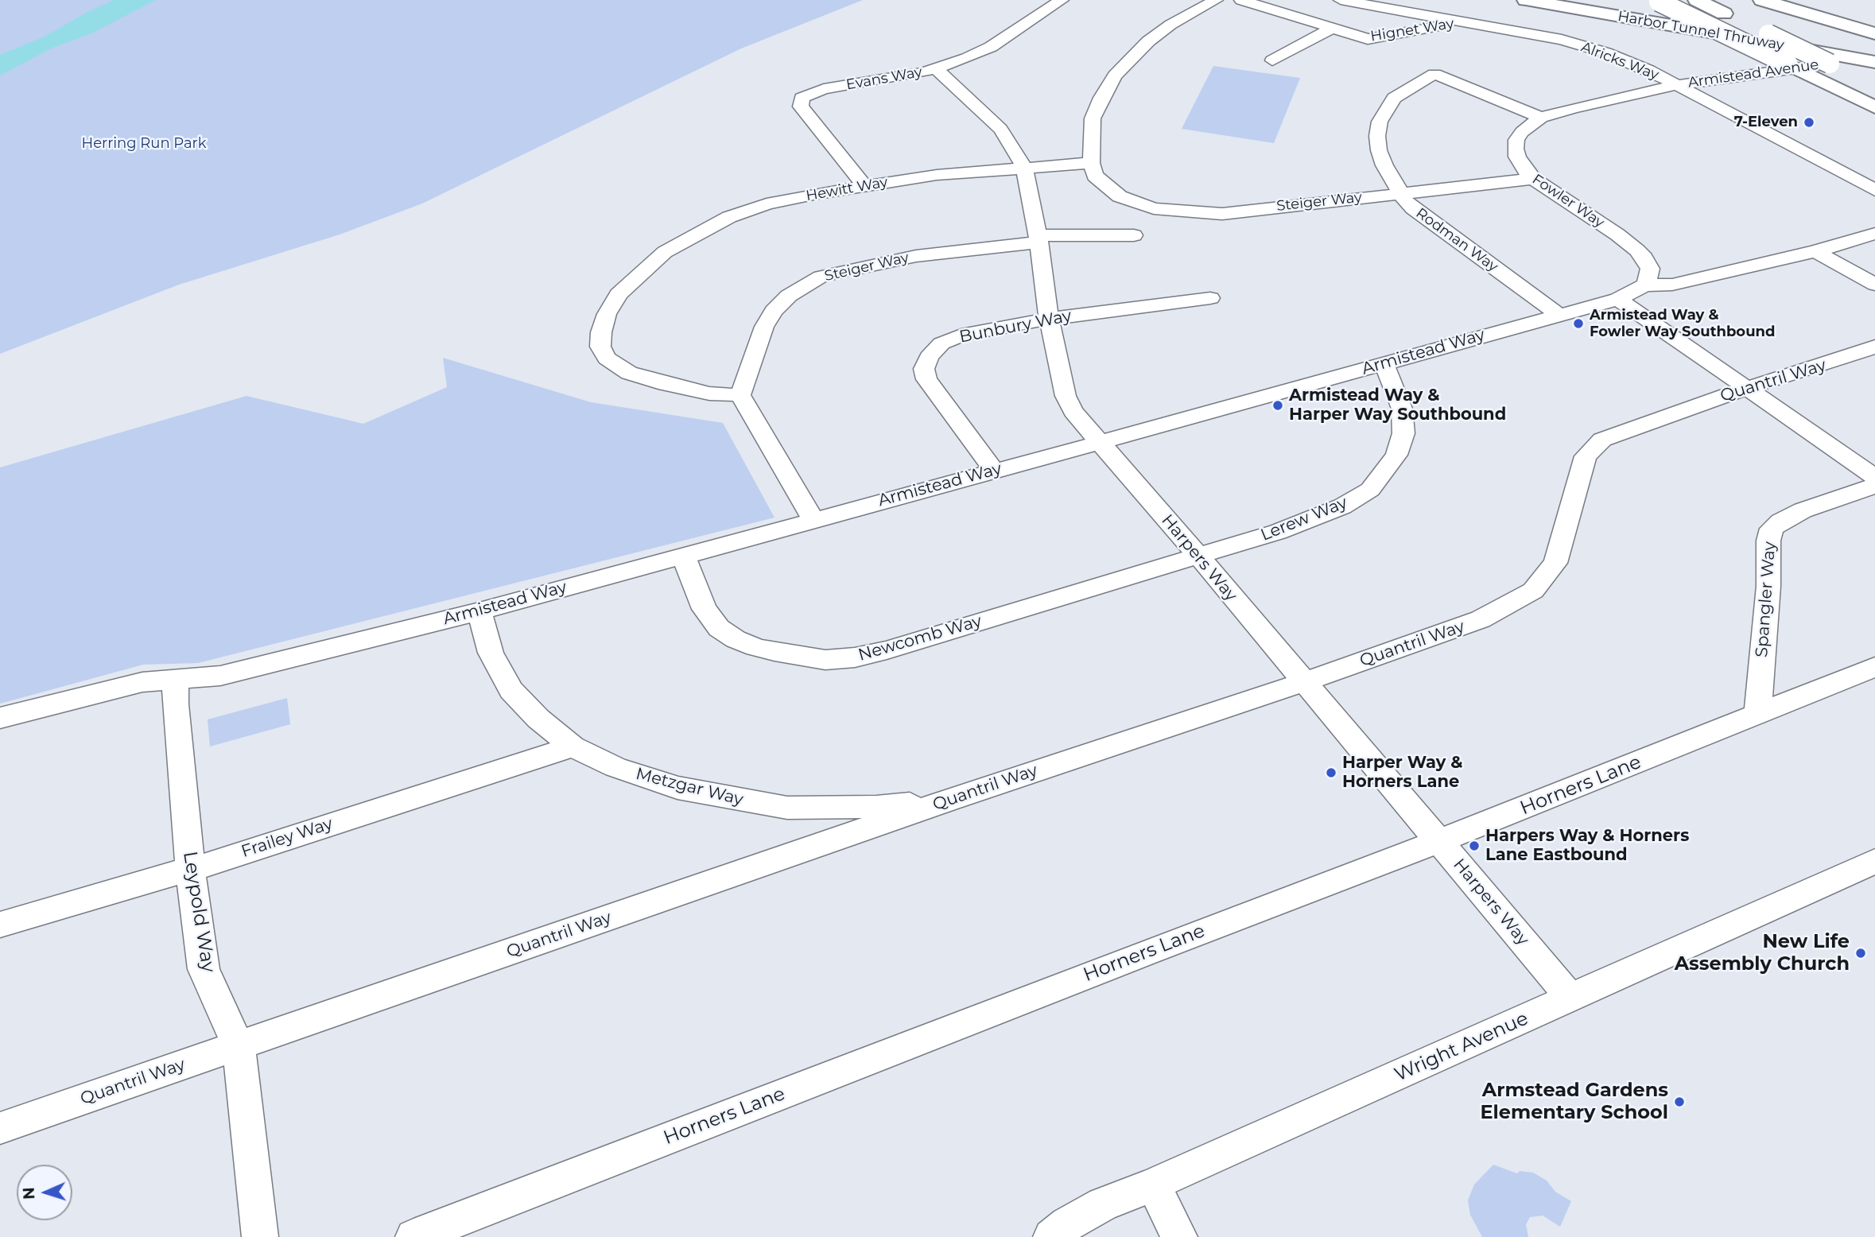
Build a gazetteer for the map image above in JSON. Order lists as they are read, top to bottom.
{
  "streets": {
    "main road": ["Harbor Tunnel Thruway"],
    "street": [
      "Hignet Way",
      "Alricks Way",
      "Armistead Avenue",
      "Evans Way",
      "Hewitt Way",
      "Fowler Way",
      "Steiger Way",
      "Rodman Way",
      "Bunbury Way",
      "Armistead Way",
      "Quantril Way",
      "Lerew Way",
      "Harpers Way",
      "Spangler Way",
      "Newcomb Way",
      "Horners Lane",
      "Metzgar Way",
      "Frailey Way",
      "Leypold Way",
      "Wright Avenue"
    ]
  },
  "crossings": [
    ["Hignet Way", "Alricks Way"],
    ["Alricks Way", "Armistead Avenue"],
    ["Alricks Way", "Fowler Way"],
    ["Armistead Avenue", "Fowler Way"],
    ["Evans Way", "Hewitt Way"],
    ["Evans Way", "Harpers Way"],
    ["Hewitt Way", "Steiger Way"],
    ["Hewitt Way", "Harpers Way"],
    ["Fowler Way", "Steiger Way"],
    ["Fowler Way", "Rodman Way"],
    ["Fowler Way", "Armistead Way"],
    ["Steiger Way", "Rodman Way"],
    ["Steiger Way", "Harpers Way"],
    ["Rodman Way", "Armistead Way"],
    ["Bunbury Way", "Armistead Way"],
    ["Bunbury Way", "Harpers Way"],
    ["Armistead Way", "Lerew Way"],
    ["Armistead Way", "Harpers Way"],
    ["Armistead Way", "Newcomb Way"],
    ["Armistead Way", "Metzgar Way"],
    ["Armistead Way", "Leypold Way"],
    ["Quantril Way", "Harpers Way"],
    ["Quantril Way", "Metzgar Way"],
    ["Quantril Way", "Leypold Way"],
    ["Lerew Way", "Harpers Way"],
    ["Lerew Way", "Newcomb Way"],
    ["Harpers Way", "Newcomb Way"],
    ["Harpers Way", "Horners Lane"],
    ["Harpers Way", "Wright Avenue"],
    ["Spangler Way", "Horners Lane"],
    ["Metzgar Way", "Frailey Way"],
    ["Frailey Way", "Leypold Way"]
  ],
  "parks": ["Herring Run Park"],
  "places": [
    "7-Eleven",
    "Armistead Way & Fowler Way Southbound",
    "Armistead Way & Harper Way Southbound",
    "Harper Way & Horners Lane",
    "Harpers Way & Horners Lane Eastbound",
    "New Life Assembly Church",
    "Armstead Gardens Elementary School"
  ],
  "north": "left"
}
